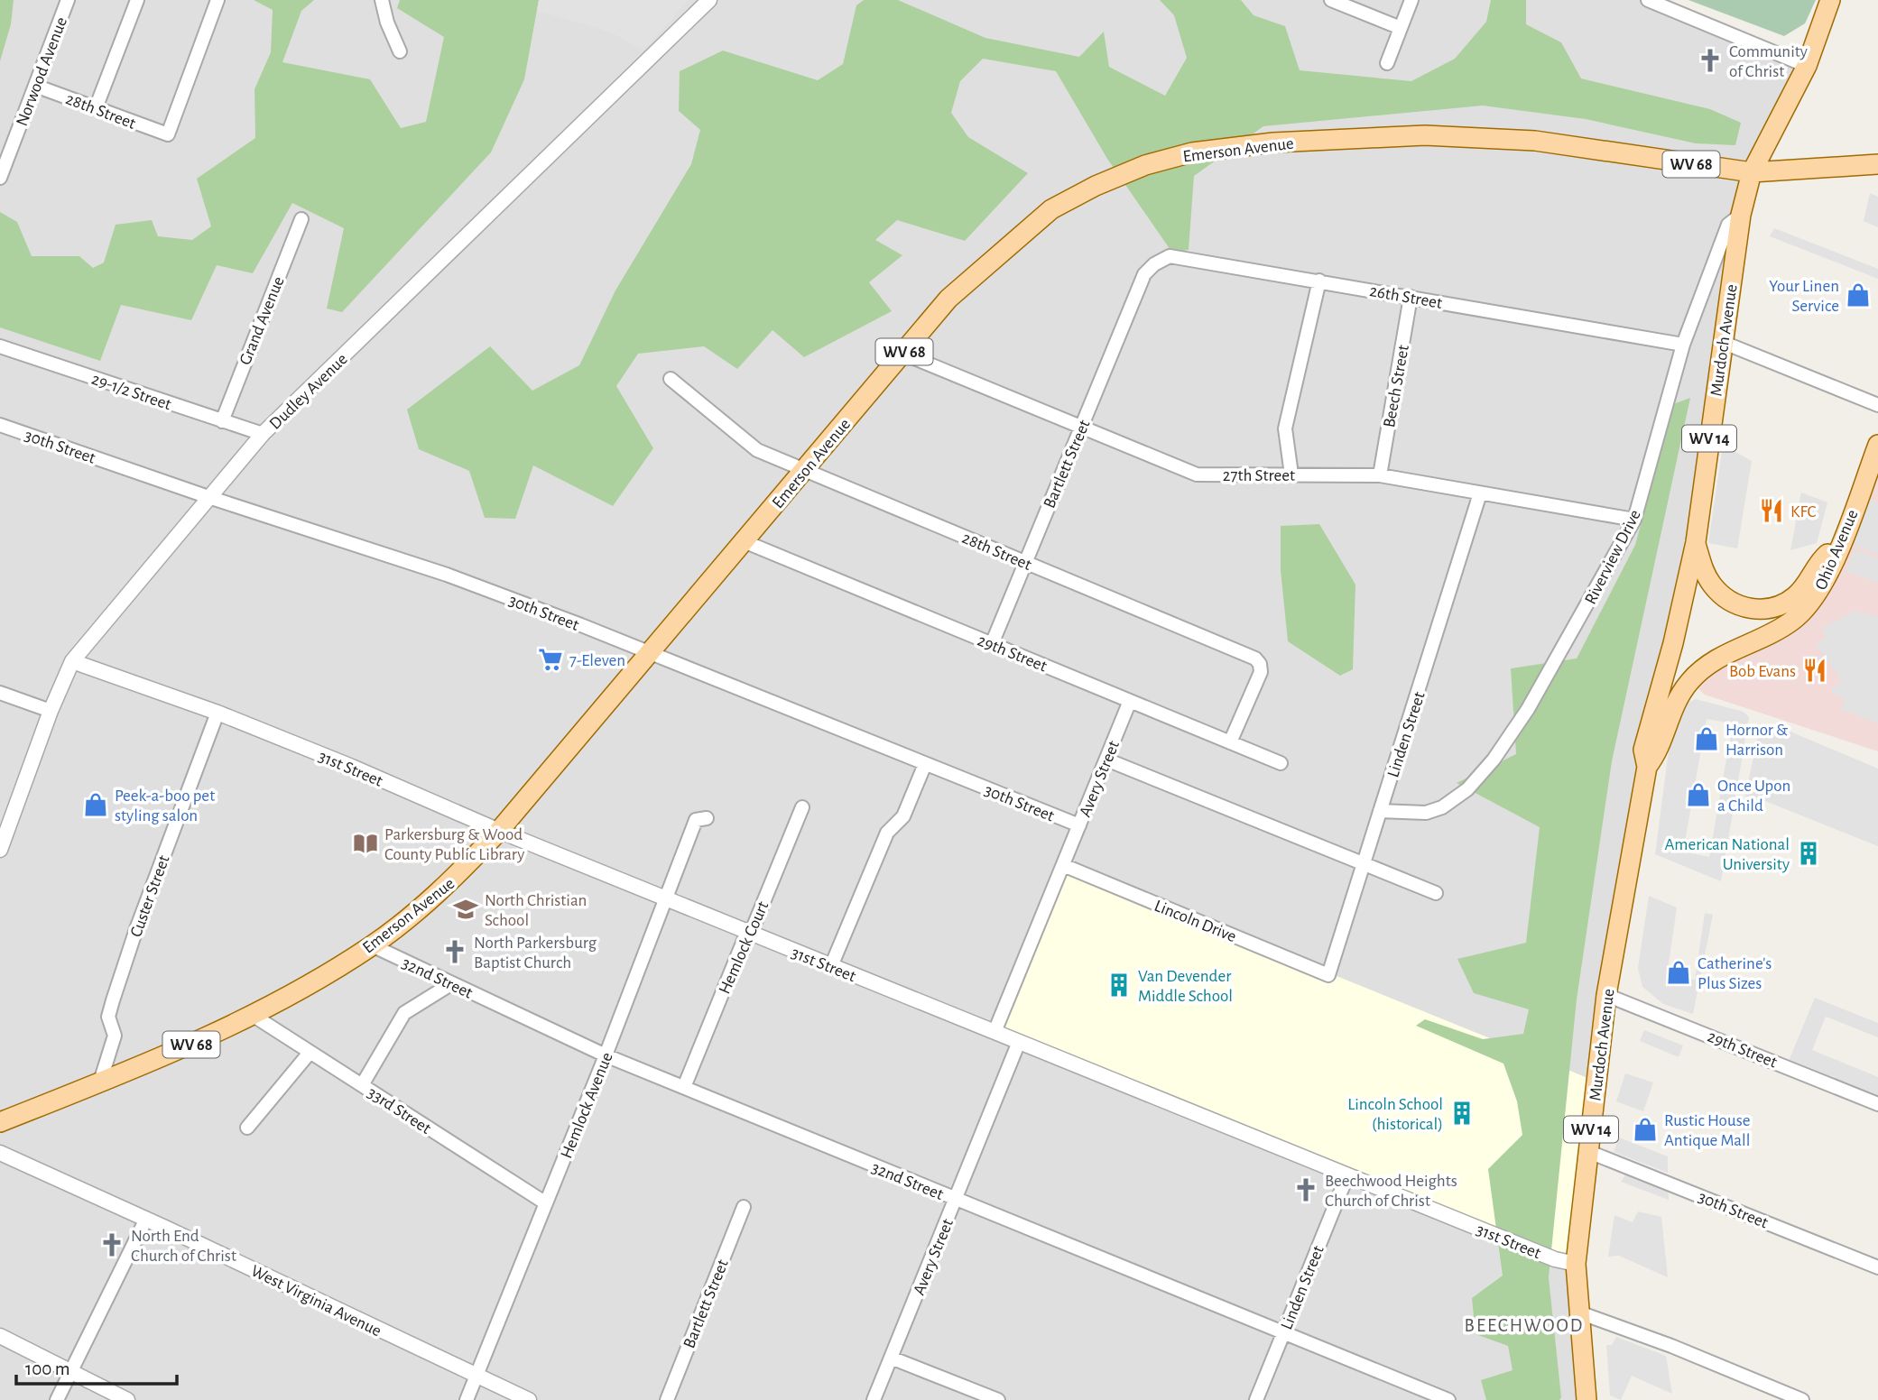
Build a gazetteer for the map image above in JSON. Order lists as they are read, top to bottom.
{
  "streets": {
    "main road": [
      "Emerson Avenue",
      "WV 68",
      "Murdoch Avenue",
      "WV 14",
      "Ohio Avenue"
    ],
    "street": [
      "Norwood Avenue",
      "28th Street",
      "26th Street",
      "Grand Avenue",
      "Beech Street",
      "29-1/2 Street",
      "Dudley Avenue",
      "30th Street",
      "Bartlett Street",
      "27th Street",
      "Riverview Drive",
      "29th Street",
      "Linden Street",
      "31st Street",
      "Avery Street",
      "Custer Street",
      "Lincoln Drive",
      "Hemlock Court",
      "32nd Street",
      "Hemlock Avenue",
      "33rd Street",
      "West Virginia Avenue"
    ]
  },
  "crossings": [
    ["Norwood Avenue", "28th Street"],
    ["28th Street", "Emerson Avenue"],
    ["28th Street", "Bartlett Street"],
    ["28th Street", "29th Street"],
    ["Emerson Avenue", "WV 68"],
    ["Emerson Avenue", "Murdoch Avenue"],
    ["Emerson Avenue", "30th Street"],
    ["Emerson Avenue", "27th Street"],
    ["Emerson Avenue", "29th Street"],
    ["Emerson Avenue", "31st Street"],
    ["Emerson Avenue", "Custer Street"],
    ["Emerson Avenue", "32nd Street"],
    ["Emerson Avenue", "33rd Street"],
    ["WV 68", "Murdoch Avenue"],
    ["26th Street", "Beech Street"],
    ["26th Street", "Bartlett Street"],
    ["26th Street", "Riverview Drive"],
    ["Grand Avenue", "29-1/2 Street"],
    ["Murdoch Avenue", "30th Street"],
    ["Murdoch Avenue", "Ohio Avenue"],
    ["Murdoch Avenue", "Riverview Drive"],
    ["Murdoch Avenue", "29th Street"],
    ["Murdoch Avenue", "31st Street"],
    ["Beech Street", "27th Street"],
    ["29-1/2 Street", "Dudley Avenue"],
    ["Dudley Avenue", "30th Street"],
    ["Dudley Avenue", "31st Street"],
    ["30th Street", "Avery Street"],
    ["Bartlett Street", "27th Street"],
    ["Bartlett Street", "29th Street"],
    ["27th Street", "Riverview Drive"],
    ["27th Street", "Linden Street"],
    ["Riverview Drive", "Linden Street"],
    ["29th Street", "Avery Street"],
    ["Linden Street", "31st Street"],
    ["Linden Street", "Lincoln Drive"],
    ["Linden Street", "32nd Street"],
    ["31st Street", "Avery Street"],
    ["31st Street", "Custer Street"],
    ["31st Street", "Hemlock Court"],
    ["31st Street", "Hemlock Avenue"],
    ["Avery Street", "Lincoln Drive"],
    ["Avery Street", "32nd Street"],
    ["Hemlock Court", "32nd Street"],
    ["32nd Street", "Hemlock Avenue"],
    ["Hemlock Avenue", "33rd Street"],
    ["Hemlock Avenue", "West Virginia Avenue"]
  ],
  "districts": ["BEECHWOOD"],
  "places": {
    "church": [
      "Community of Christ",
      "North Parkersburg Baptist Church",
      "Beechwood Heights Church of Christ",
      "North End Church of Christ"
    ],
    "shop": [
      "Your Linen Service",
      "Hornor & Harrison",
      "Once Upon a Child",
      "Peek-a-boo pet styling salon",
      "Catherine's Plus Sizes",
      "Rustic House Antique Mall"
    ],
    "restaurant": ["KFC", "Bob Evans"],
    "supermarket": ["7-Eleven"],
    "library": ["Parkersburg & Wood County Public Library"],
    "building": ["American National University", "Van Devender Middle School", "Lincoln School (historical)"],
    "school or university": ["North Christian School"]
  },
  "scale_bar": "100 m"
}
